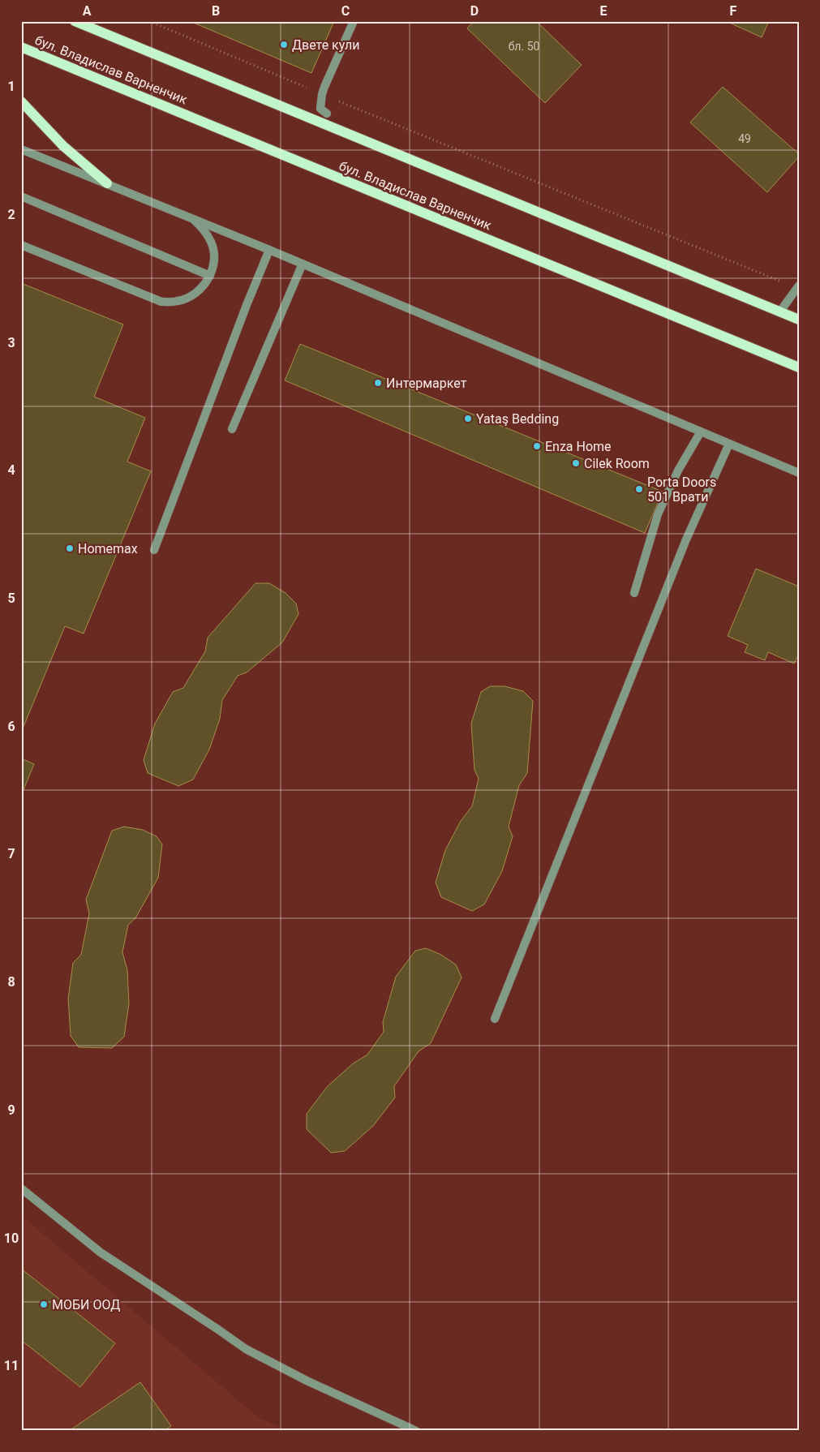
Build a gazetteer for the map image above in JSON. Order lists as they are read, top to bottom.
{
  "streets": {
    "main road": ["бул. Владислав Варненчик"]
  },
  "places": [
    "Двете кули",
    "Интермаркет",
    "Yataş Bedding",
    "Enza Home",
    "Cilek Room",
    "Porta Doors 501 Врати",
    "Homemax",
    "МОБИ ООД"
  ],
  "house_numbers": ["бл. 50", "49"],
  "grid": {
    "columns": [
      "A",
      "B",
      "C",
      "D",
      "E",
      "F"
    ],
    "rows": [
      "1",
      "2",
      "3",
      "4",
      "5",
      "6",
      "7",
      "8",
      "9",
      "10",
      "11"
    ]
  }
}
